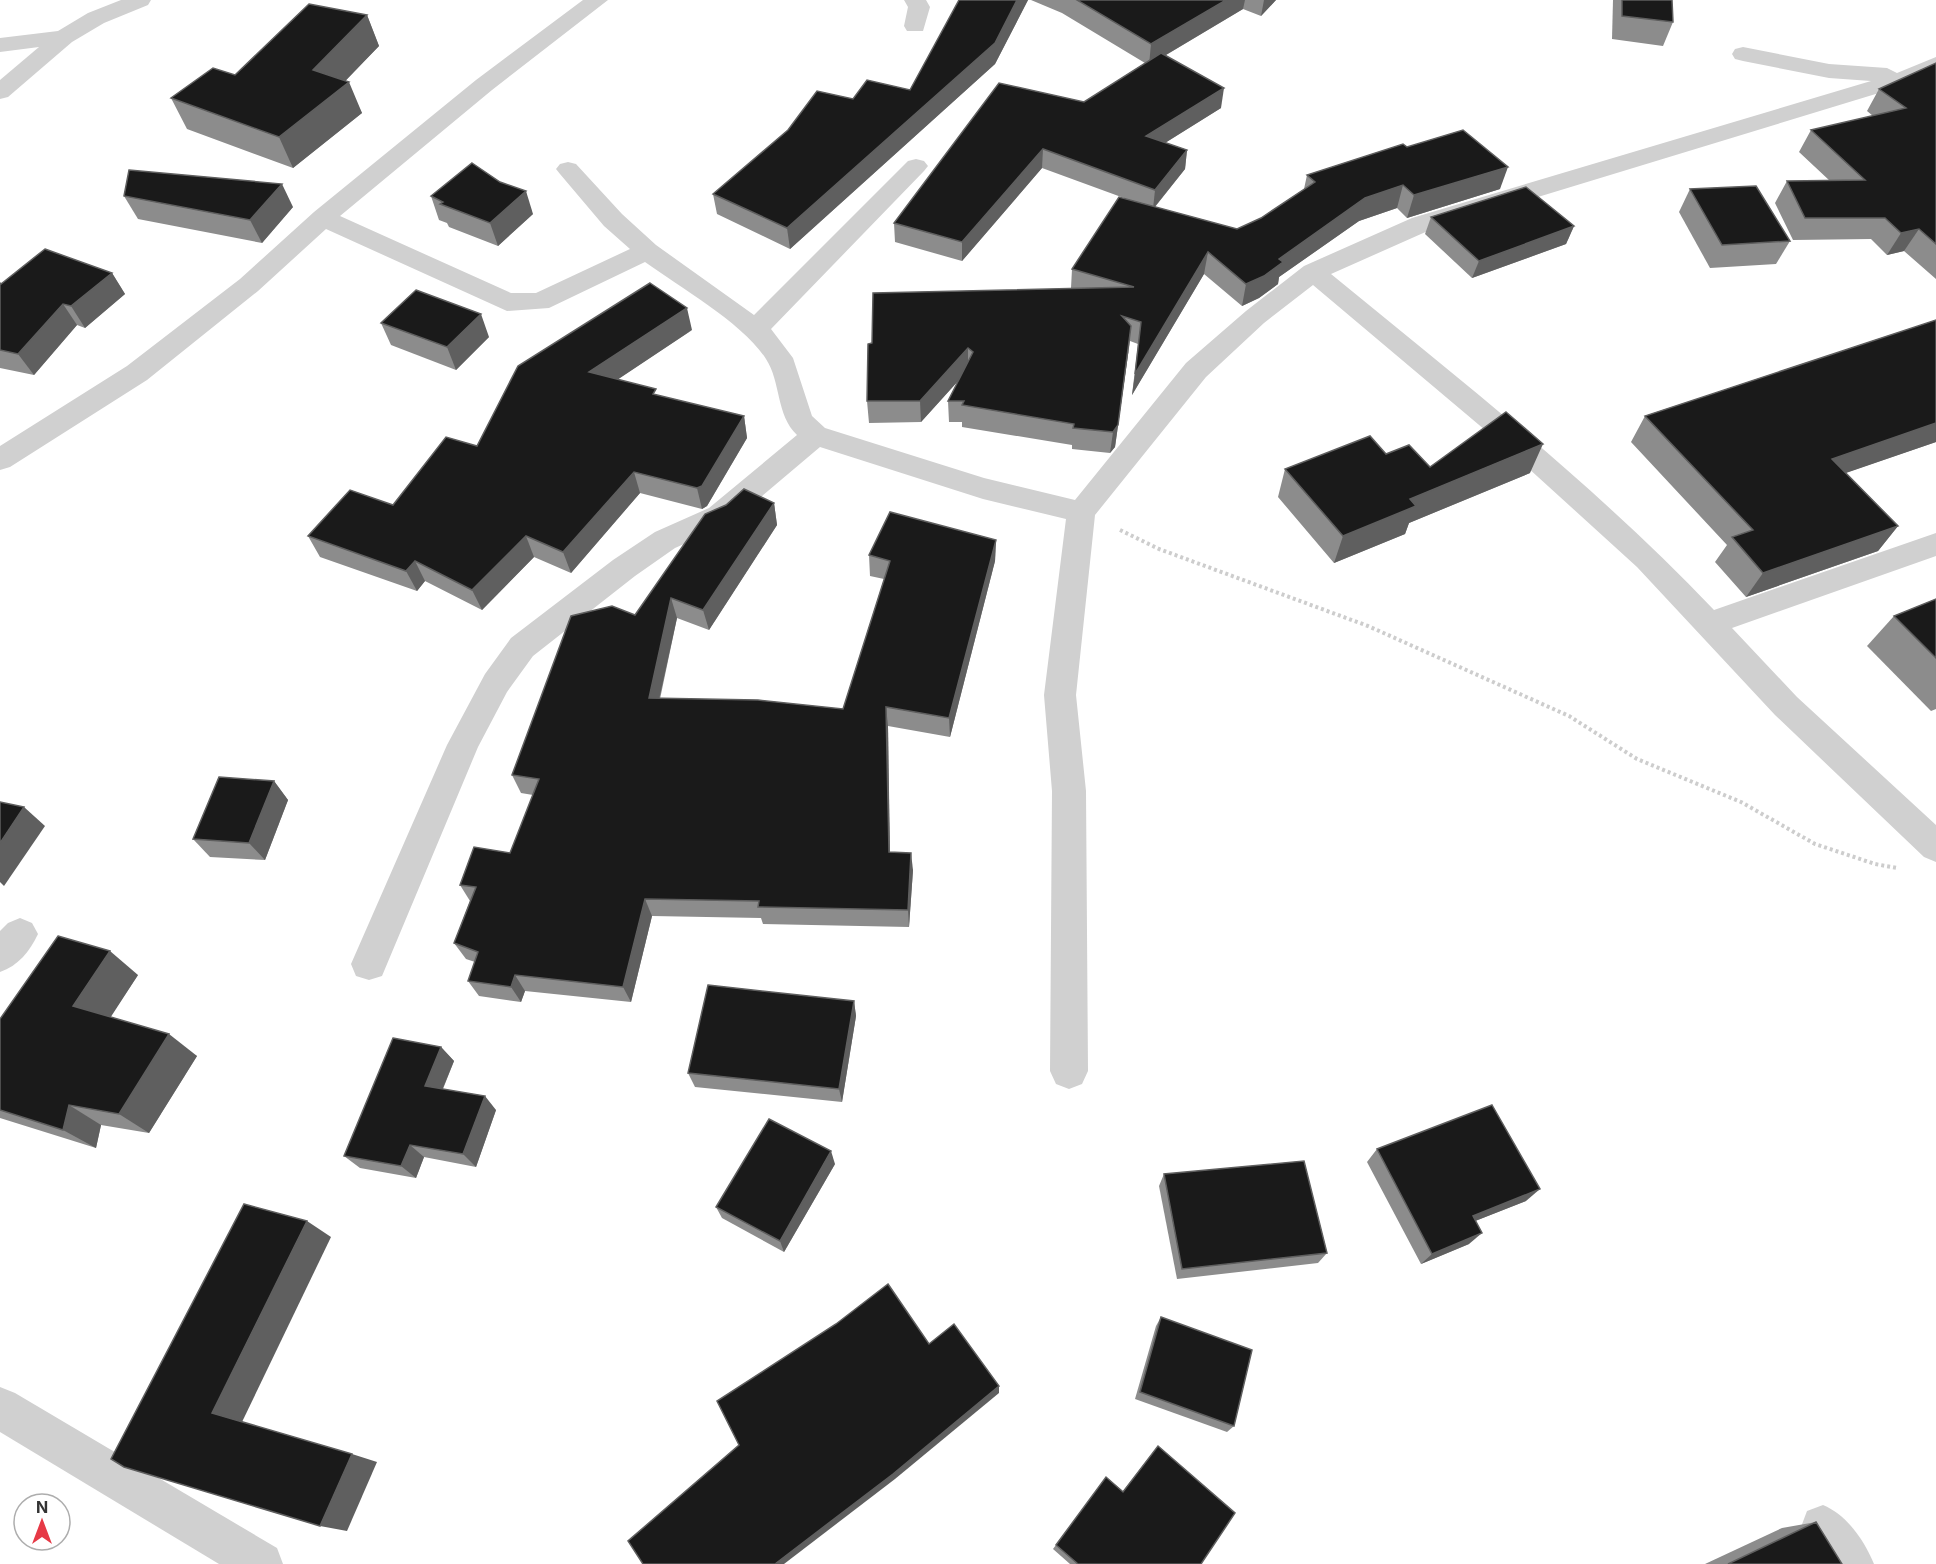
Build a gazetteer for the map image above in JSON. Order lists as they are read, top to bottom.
{
  "north": "top"
}
